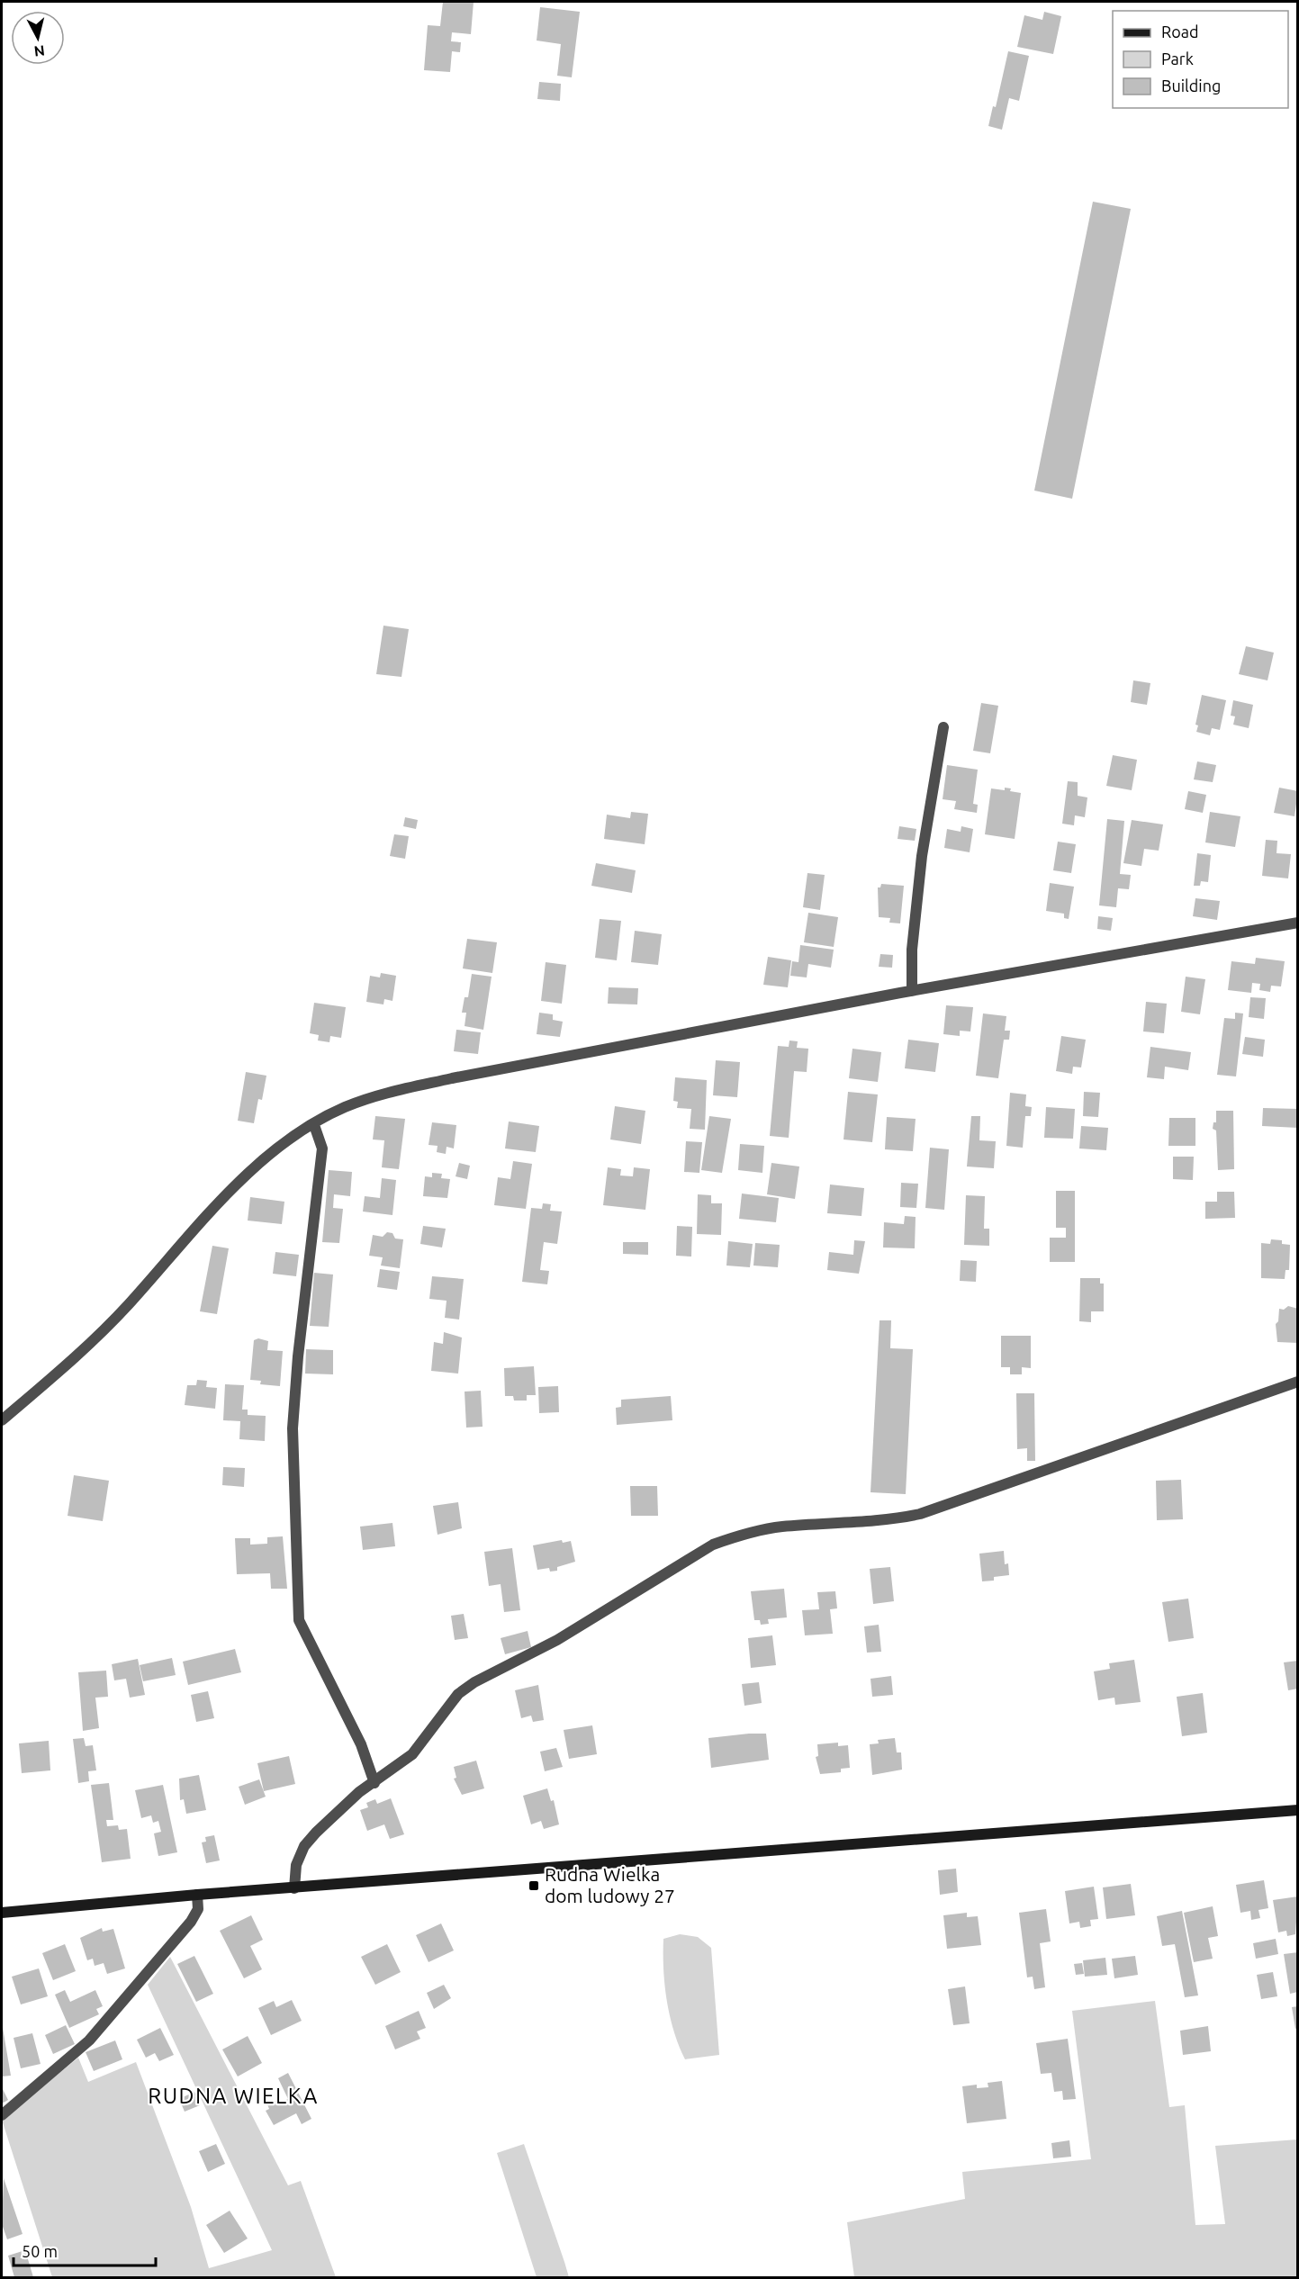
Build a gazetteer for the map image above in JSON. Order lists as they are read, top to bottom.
{
  "districts": ["RUDNA WIELKA"],
  "places": {
    "transit": ["Rudna Wielka dom ludowy 27"]
  },
  "legend": ["Road", "Park", "Building"],
  "scale_bar": "50 m",
  "north": "bottom"
}
